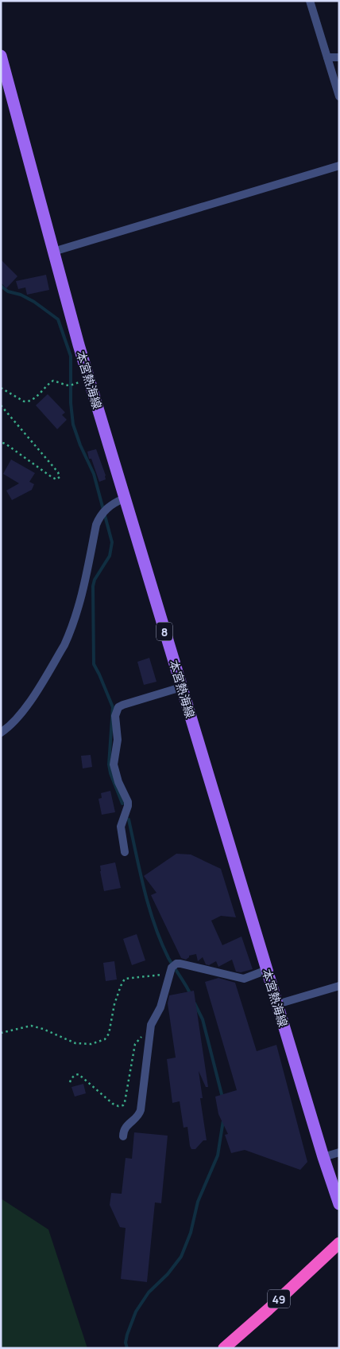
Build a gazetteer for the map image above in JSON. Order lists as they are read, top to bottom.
{
  "streets": {
    "highway": ["49"],
    "main road": ["本宮熱海線", "8"]
  }
}
